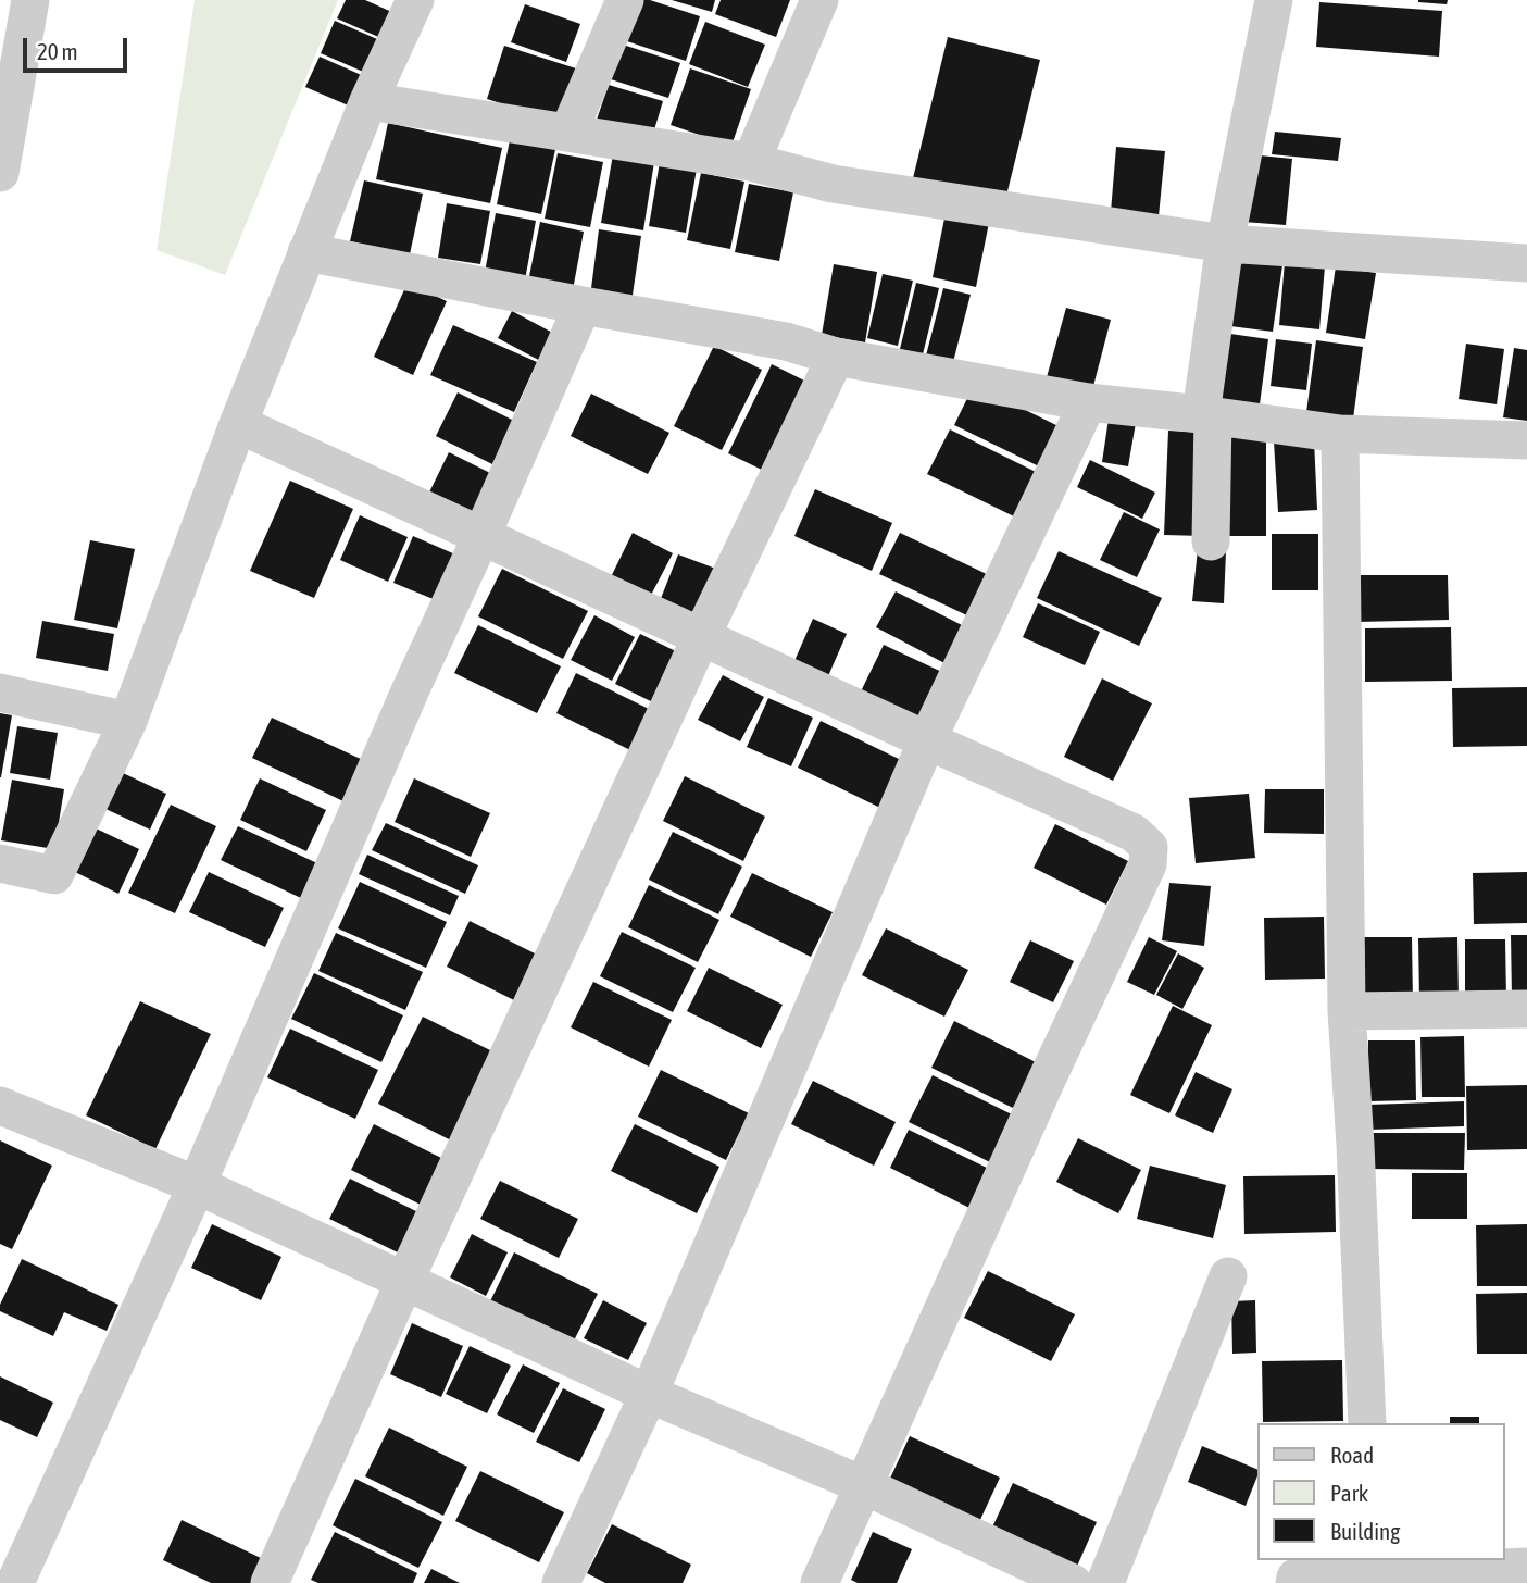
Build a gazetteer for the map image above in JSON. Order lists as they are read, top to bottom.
{
  "legend": ["Road", "Park", "Building"],
  "scale_bar": "20 m"
}
